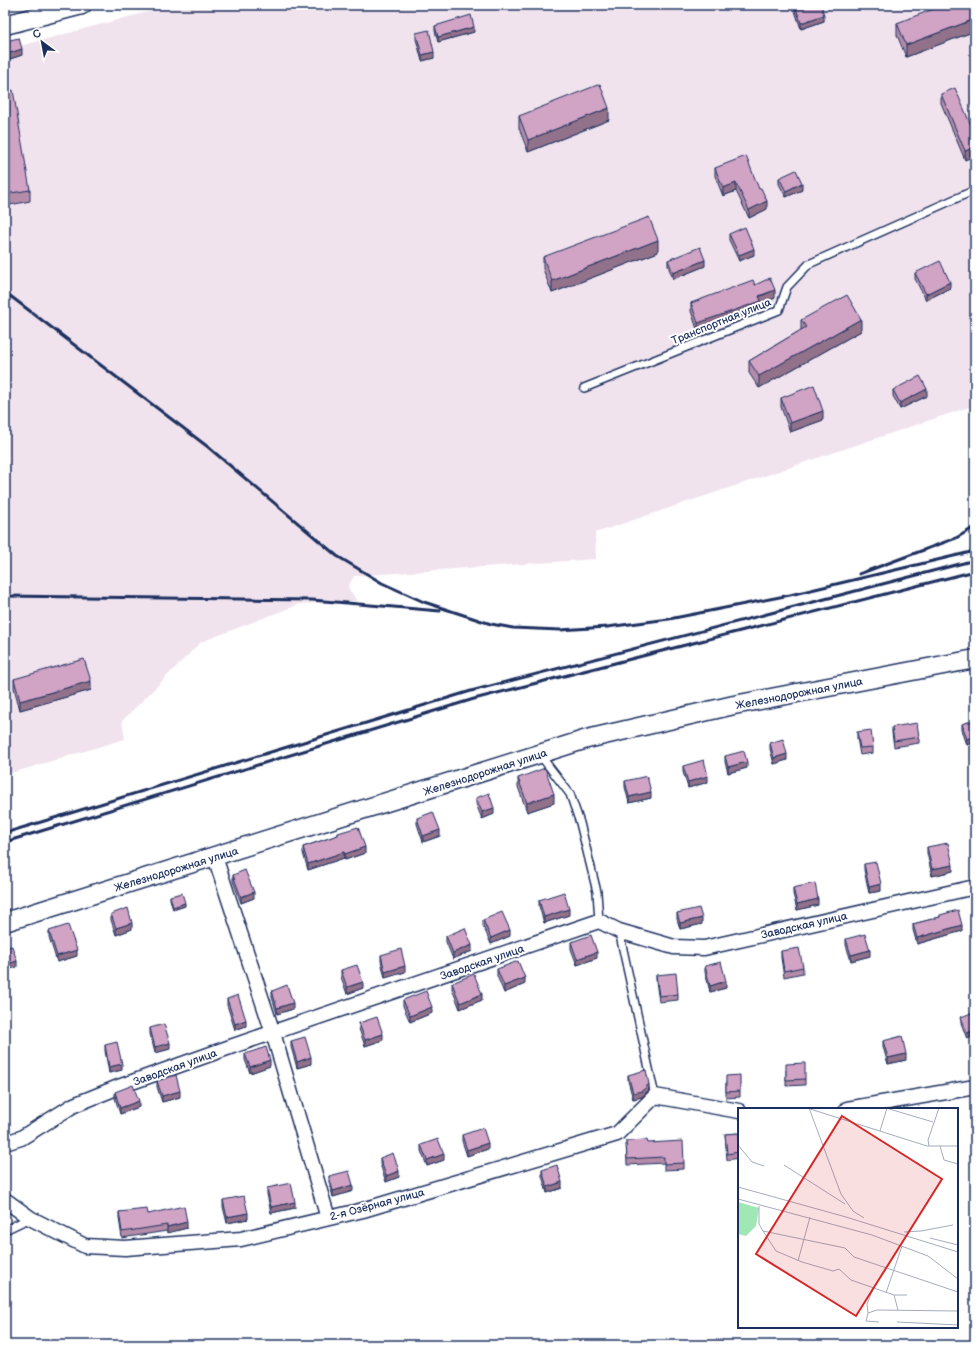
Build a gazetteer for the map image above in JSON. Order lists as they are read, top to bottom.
{
  "streets": {
    "street": ["Железнодорожная улица", "Заводская улица", "2-я Озёрная улица"],
    "lane": ["Транспортная улица"]
  },
  "north": "top left"
}
